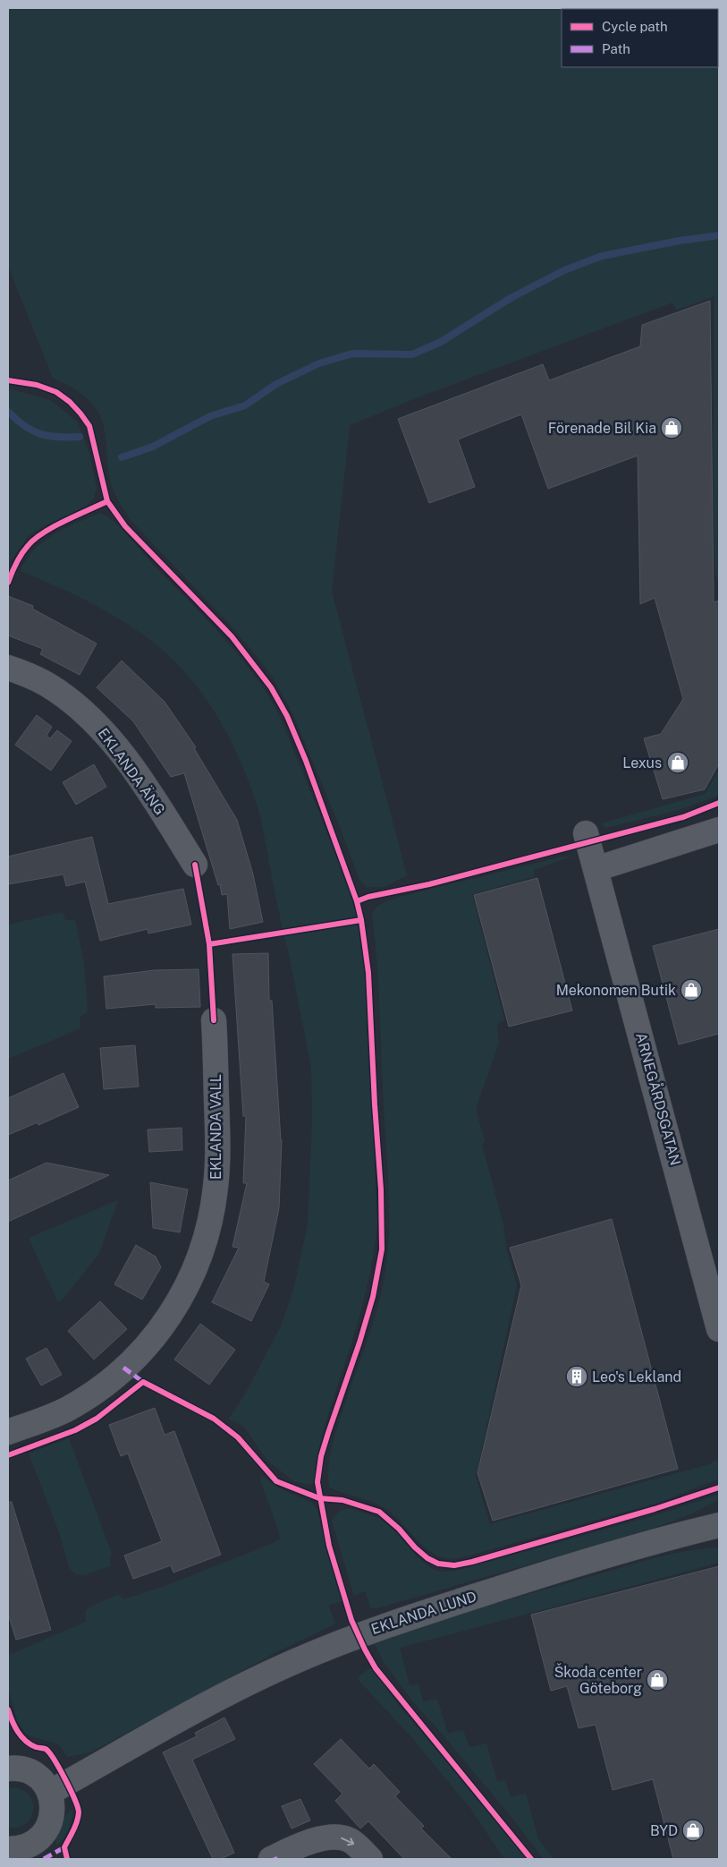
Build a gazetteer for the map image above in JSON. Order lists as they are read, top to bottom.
{
  "streets": {
    "street": [
      "EKLANDA ÄNG",
      "ARNEGÅRDSGATAN",
      "EKLANDA VALL",
      "EKLANDA LUND"
    ]
  },
  "places": {
    "shop": [
      "Förenade Bil Kia",
      "Lexus",
      "Mekonomen Butik",
      "Škoda center Göteborg",
      "BYD"
    ],
    "building": ["Leo's Lekland"]
  },
  "legend": ["Cycle path", "Path"]
}
